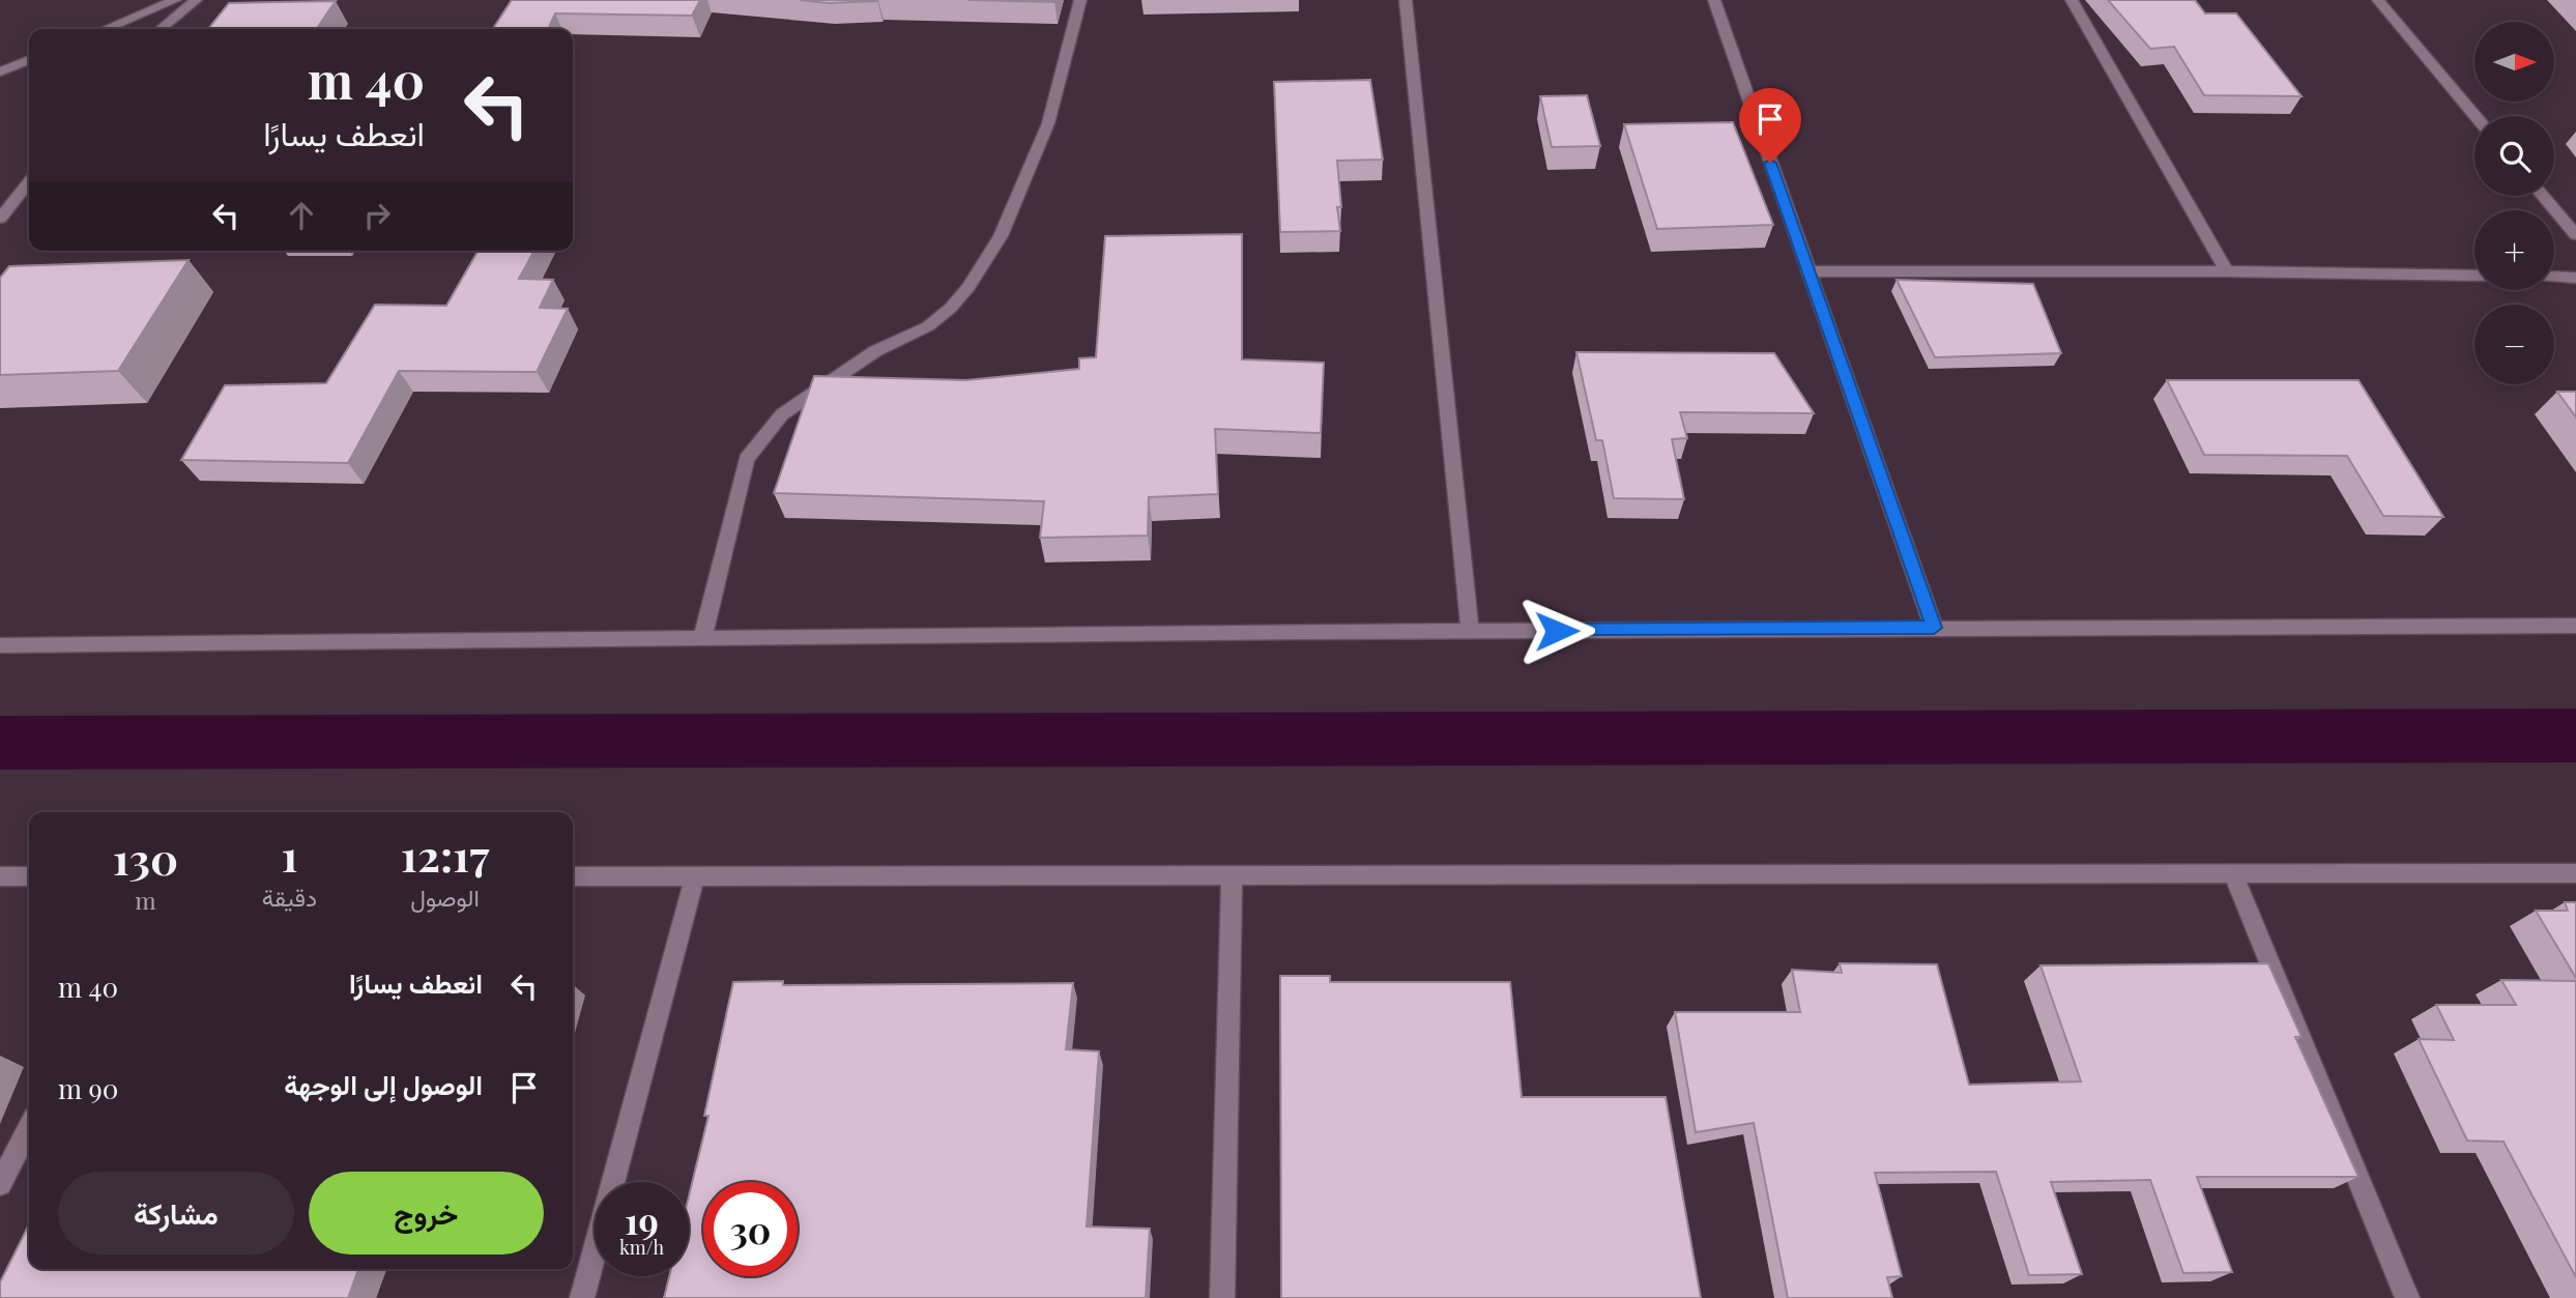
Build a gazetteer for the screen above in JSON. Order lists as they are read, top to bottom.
{
  "north": "right",
  "page": {
    "map_buttons": ["+", "−"],
    "turn": ["40 m", "انعطف يسارًا"],
    "eta": [
      "12:17",
      "الوصول",
      "1",
      "دقيقة",
      "130",
      "m"
    ],
    "list": [
      {
        "name": "انعطف يسارًا",
        "value": "40 m"
      },
      {
        "name": "الوصول إلى الوجهة",
        "value": "90 m"
      }
    ],
    "buttons": ["خروج", "مشاركة"],
    "speed": "19 km/h",
    "limit": "30"
  }
}
